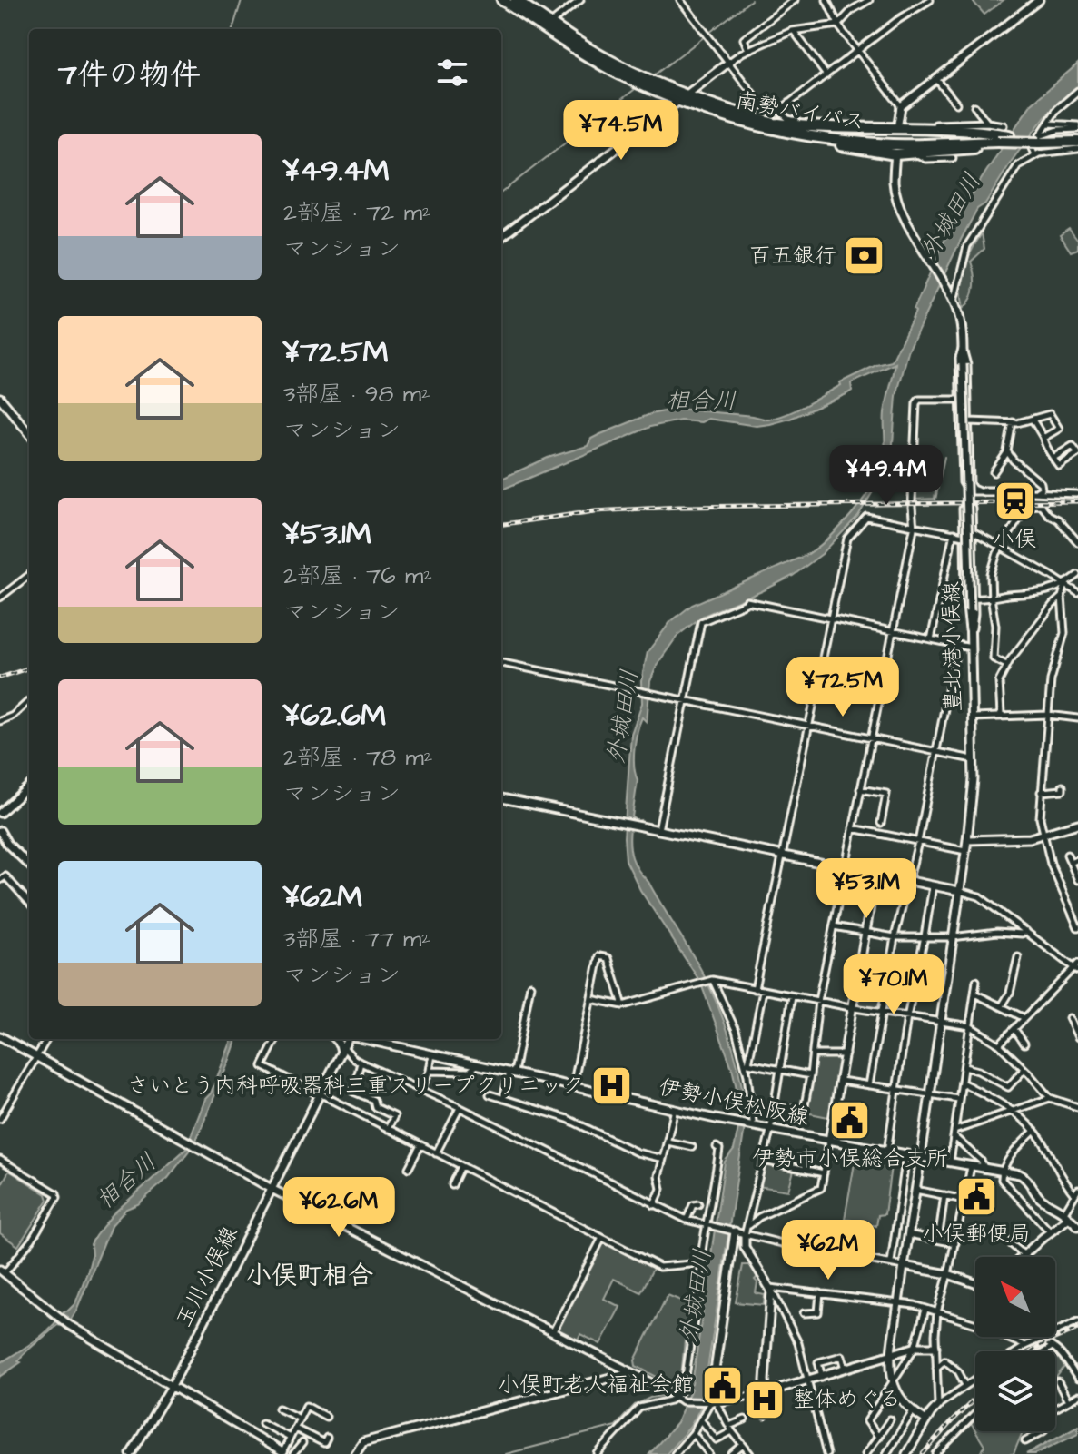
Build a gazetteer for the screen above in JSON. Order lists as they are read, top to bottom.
{
  "streets": {
    "highway": ["南勢バイパス"],
    "street": ["豊北港小俣線", "伊勢小俣松阪線", "玉川小俣線"]
  },
  "crossings": [
    ["豊北港小俣線", "伊勢小俣松阪線"]
  ],
  "districts": ["小俣町相合"],
  "water": ["外城田川", "相合川"],
  "places": {
    "bank": ["百五銀行"],
    "station": ["小俣"],
    "hospital": ["さいとう内科呼吸器科三重スリープクリニック", "整体めぐる"],
    "public building": ["伊勢市小俣総合支所", "小俣郵便局", "小俣町老人福祉会館"]
  },
  "north": "top left",
  "page": {
    "heading": "7件の物件",
    "price": [
      "¥74.5M",
      "¥49.4M",
      "¥72.5M",
      "¥53.1M",
      "¥70.1M",
      "¥62.6M",
      "¥62M"
    ],
    "list": [
      {
        "name": "¥49.4M",
        "note": "2部屋 · 72 m² · マンション"
      },
      {
        "name": "¥72.5M",
        "note": "3部屋 · 98 m² · マンション"
      },
      {
        "name": "¥53.1M",
        "note": "2部屋 · 76 m² · マンション"
      },
      {
        "name": "¥62.6M",
        "note": "2部屋 · 78 m² · マンション"
      },
      {
        "name": "¥62M",
        "note": "3部屋 · 77 m² · マンション"
      }
    ]
  }
}
